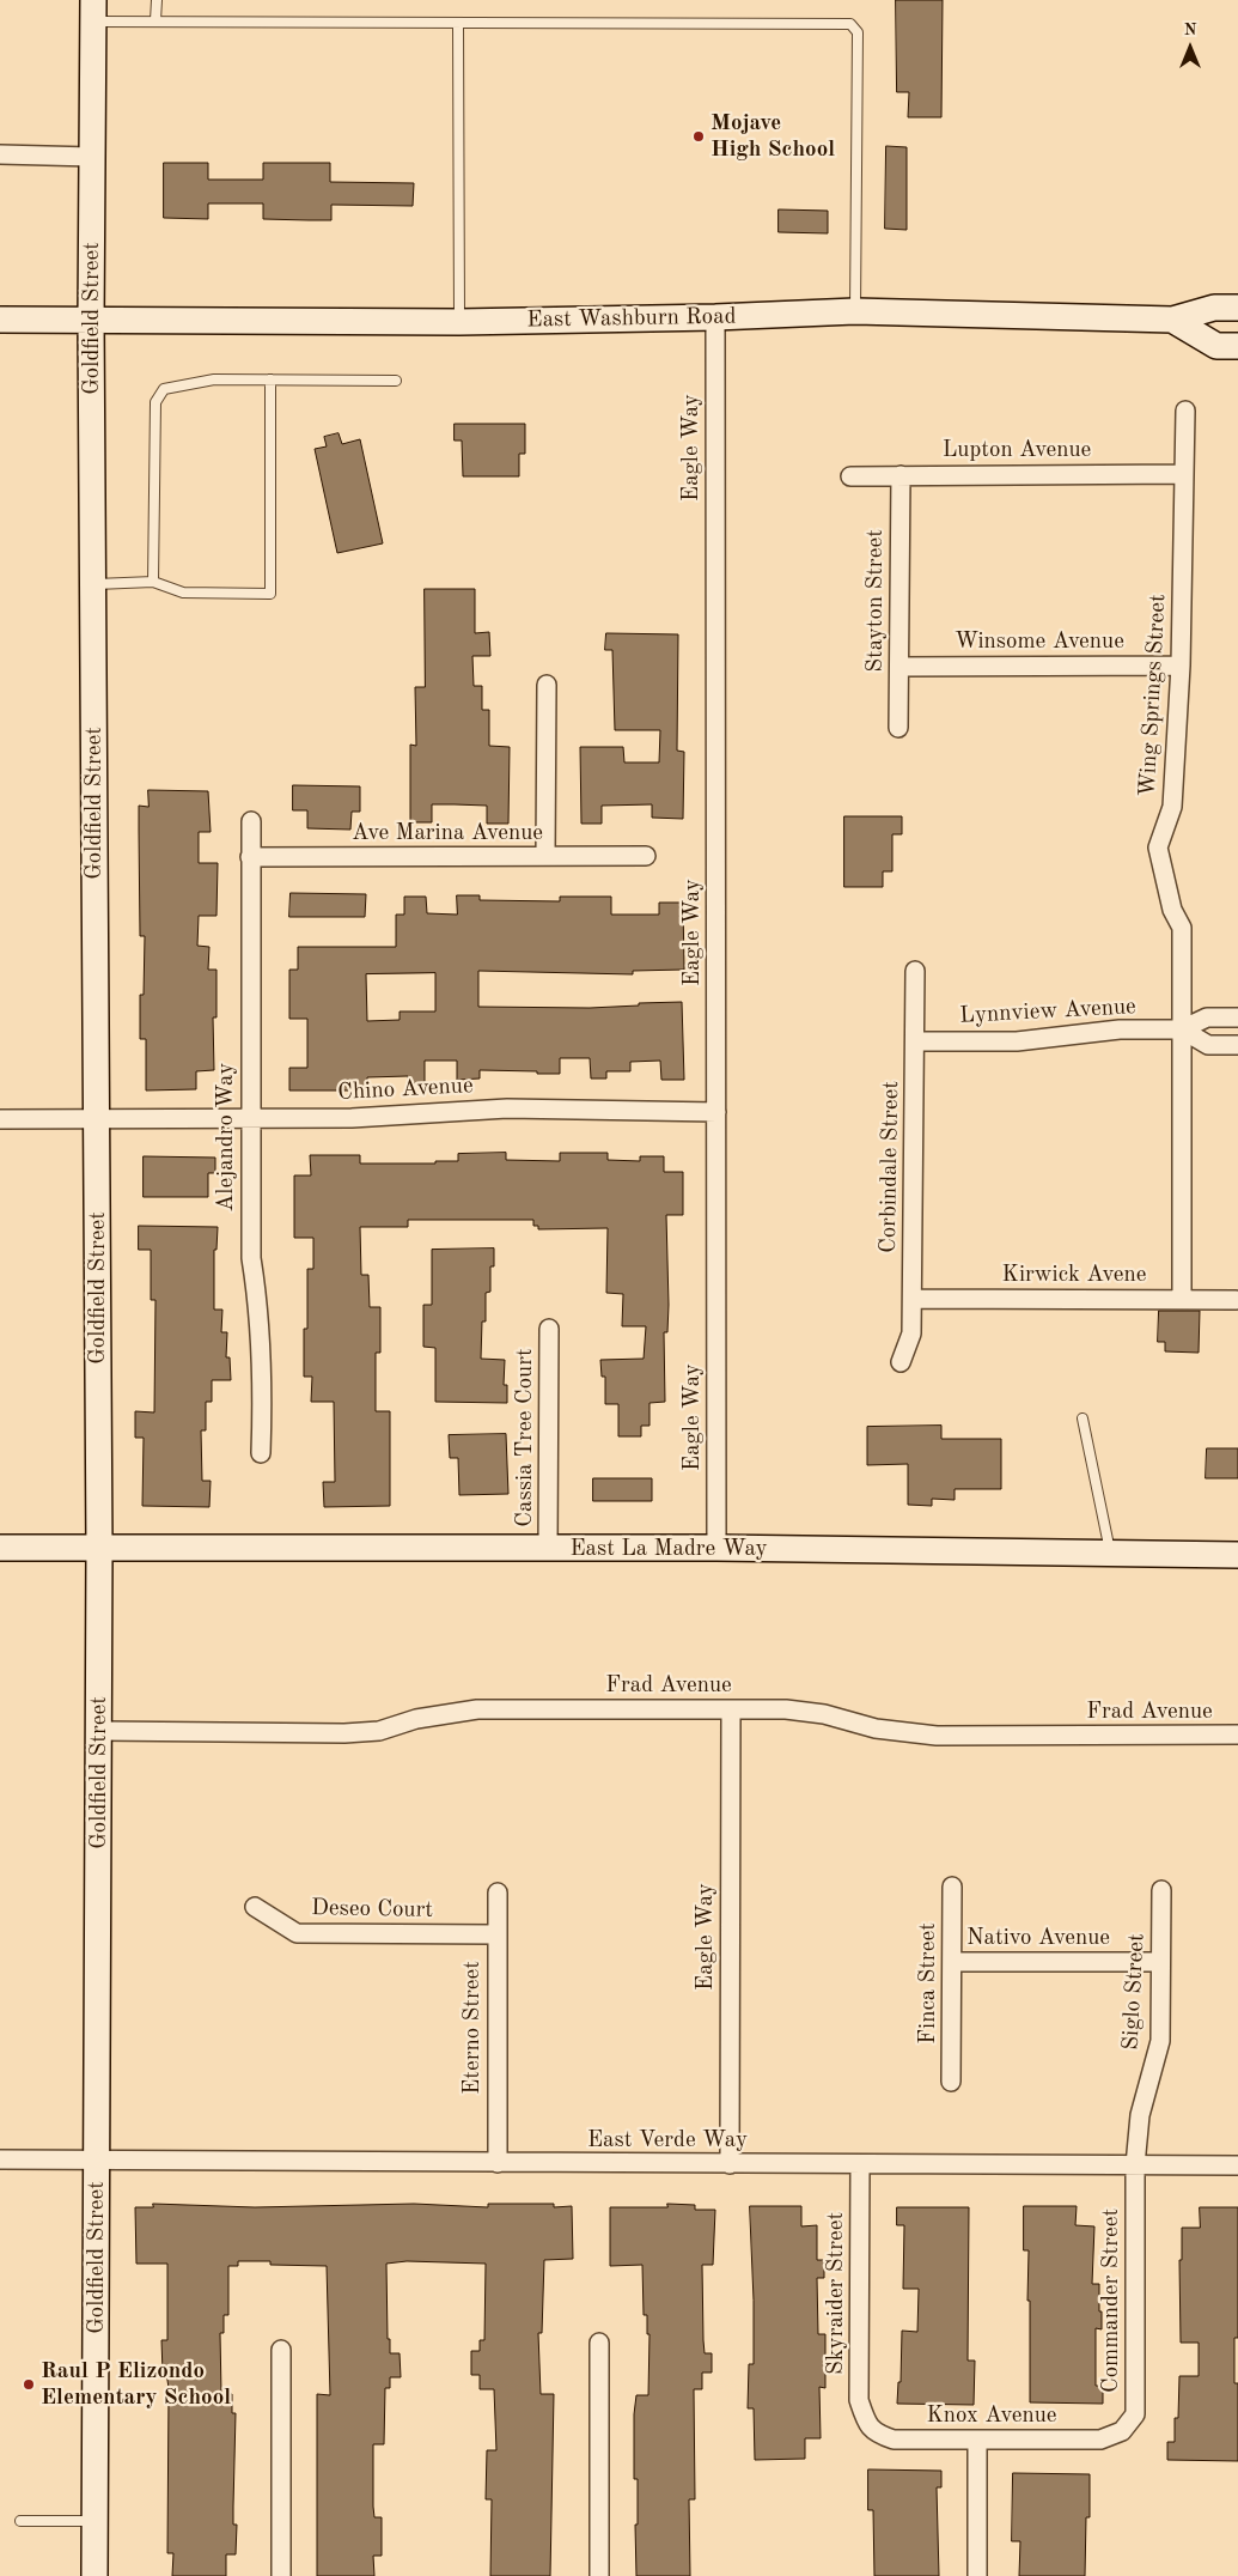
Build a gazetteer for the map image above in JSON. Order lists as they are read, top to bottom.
{
  "streets": {
    "street": [
      "Goldfield Street",
      "East Washburn Road",
      "Eagle Way",
      "Lupton Avenue",
      "Stayton Street",
      "Winsome Avenue",
      "Wing Springs Street",
      "Ave Marina Avenue",
      "Lynnview Avenue",
      "Chino Avenue",
      "Alejandro Way",
      "Corbindale Street",
      "Kirwick Avene",
      "Cassia Tree Court",
      "East La Madre Way",
      "Frad Avenue",
      "Deseo Court",
      "Nativo Avenue",
      "Finca Street",
      "Siglo Street",
      "Eterno Street",
      "East Verde Way",
      "Skyraider Street",
      "Commander Street",
      "Knox Avenue"
    ]
  },
  "crossings": [
    ["Goldfield Street", "East Washburn Road"],
    ["Goldfield Street", "Chino Avenue"],
    ["Goldfield Street", "East La Madre Way"],
    ["Goldfield Street", "Frad Avenue"],
    ["Goldfield Street", "East Verde Way"],
    ["East Washburn Road", "Eagle Way"],
    ["Eagle Way", "Chino Avenue"],
    ["Eagle Way", "East La Madre Way"],
    ["Eagle Way", "Frad Avenue"],
    ["Eagle Way", "East Verde Way"],
    ["Lupton Avenue", "Stayton Street"],
    ["Lupton Avenue", "Wing Springs Street"],
    ["Stayton Street", "Winsome Avenue"],
    ["Winsome Avenue", "Wing Springs Street"],
    ["Wing Springs Street", "Lynnview Avenue"],
    ["Wing Springs Street", "Kirwick Avene"],
    ["Ave Marina Avenue", "Alejandro Way"],
    ["Lynnview Avenue", "Corbindale Street"],
    ["Chino Avenue", "Alejandro Way"],
    ["Corbindale Street", "Kirwick Avene"],
    ["Cassia Tree Court", "East La Madre Way"],
    ["Deseo Court", "Eterno Street"],
    ["Nativo Avenue", "Finca Street"],
    ["Nativo Avenue", "Siglo Street"],
    ["Siglo Street", "East Verde Way"],
    ["Siglo Street", "Commander Street"],
    ["Eterno Street", "East Verde Way"],
    ["East Verde Way", "Skyraider Street"],
    ["East Verde Way", "Commander Street"],
    ["Skyraider Street", "Knox Avenue"],
    ["Commander Street", "Knox Avenue"]
  ],
  "places": ["Mojave High School", "Raul P Elizondo Elementary School"],
  "north": "top"
}
